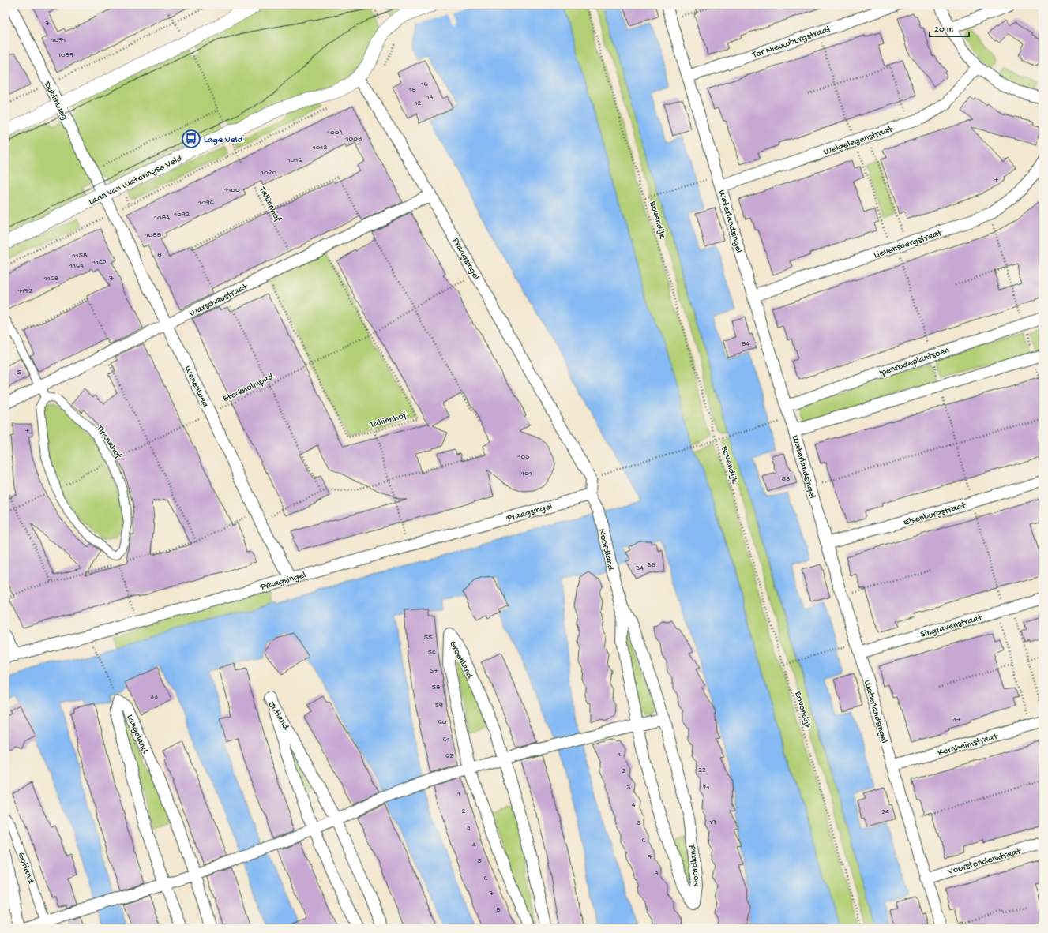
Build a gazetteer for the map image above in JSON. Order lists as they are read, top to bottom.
{
  "streets": {
    "street": [
      "Ter Nieuwburgstraat",
      "Dublinweg",
      "Welgelegenstraat",
      "Laan van Wateringse Veld",
      "Waterlandsingel",
      "Lievensbergstraat",
      "Praagsingel",
      "Warschaustraat",
      "Ipenrodeplantsoen",
      "Wenenweg",
      "Tiranahof",
      "Elsenburgstraat",
      "Noordland",
      "Singravenstraat",
      "Groenland",
      "Jutland",
      "Langeland",
      "Kernheimstraat",
      "Voorstondenstraat",
      "Gotland"
    ],
    "path": ["Tallinnhof", "Bovendijk", "Stockholmpad"]
  },
  "crossings": [
    ["Ter Nieuwburgstraat", "Waterlandsingel"],
    ["Dublinweg", "Laan van Wateringse Veld"],
    ["Dublinweg", "Wenenweg"],
    ["Welgelegenstraat", "Waterlandsingel"],
    ["Laan van Wateringse Veld", "Praagsingel"],
    ["Laan van Wateringse Veld", "Wenenweg"],
    ["Tallinnhof", "Warschaustraat"],
    ["Tallinnhof", "Stockholmpad"],
    ["Waterlandsingel", "Lievensbergstraat"],
    ["Waterlandsingel", "Ipenrodeplantsoen"],
    ["Waterlandsingel", "Elsenburgstraat"],
    ["Waterlandsingel", "Singravenstraat"],
    ["Waterlandsingel", "Kernheimstraat"],
    ["Waterlandsingel", "Voorstondenstraat"],
    ["Praagsingel", "Warschaustraat"],
    ["Praagsingel", "Wenenweg"],
    ["Praagsingel", "Stockholmpad"],
    ["Praagsingel", "Noordland"],
    ["Warschaustraat", "Wenenweg"],
    ["Wenenweg", "Stockholmpad"],
    ["Stockholmpad", "Tiranahof"]
  ],
  "places": {
    "bus stop": ["Lage Veld"]
  },
  "house_numbers": [
    "7",
    "1091",
    "1089",
    "16",
    "18",
    "14",
    "12",
    "1004",
    "1008",
    "1012",
    "1016",
    "1020",
    "7",
    "1100",
    "1096",
    "1092",
    "1084",
    "1088",
    "8",
    "1158",
    "1162",
    "1164",
    "1168",
    "7",
    "1172",
    "84",
    "5",
    "7",
    "105",
    "101",
    "58",
    "33",
    "34",
    "55",
    "56",
    "57",
    "58",
    "33",
    "59",
    "37",
    "60",
    "61",
    "1",
    "62",
    "22",
    "2",
    "3",
    "21",
    "1",
    "4",
    "2",
    "24",
    "19",
    "5",
    "3",
    "6",
    "4",
    "7",
    "5",
    "8",
    "6",
    "7",
    "8"
  ],
  "scale_bar": "20 m"
}
